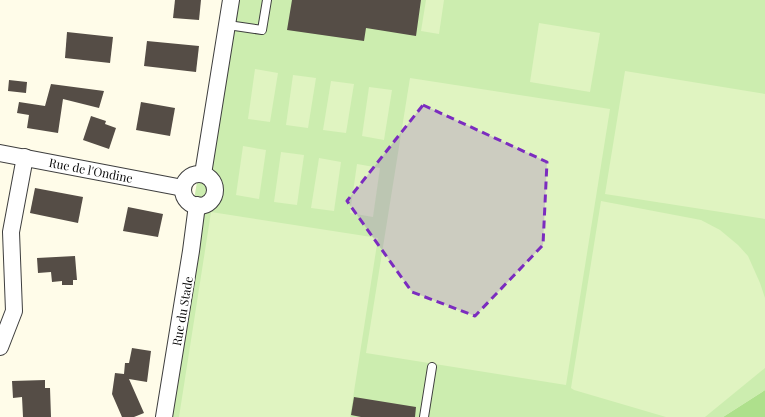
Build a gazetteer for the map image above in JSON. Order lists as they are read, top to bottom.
{
  "streets": {
    "street": ["Rue de l'Ondine", "Rue du Stade"]
  },
  "crossings": [
    ["Rue de l'Ondine", "Rue du Stade"]
  ]
}
